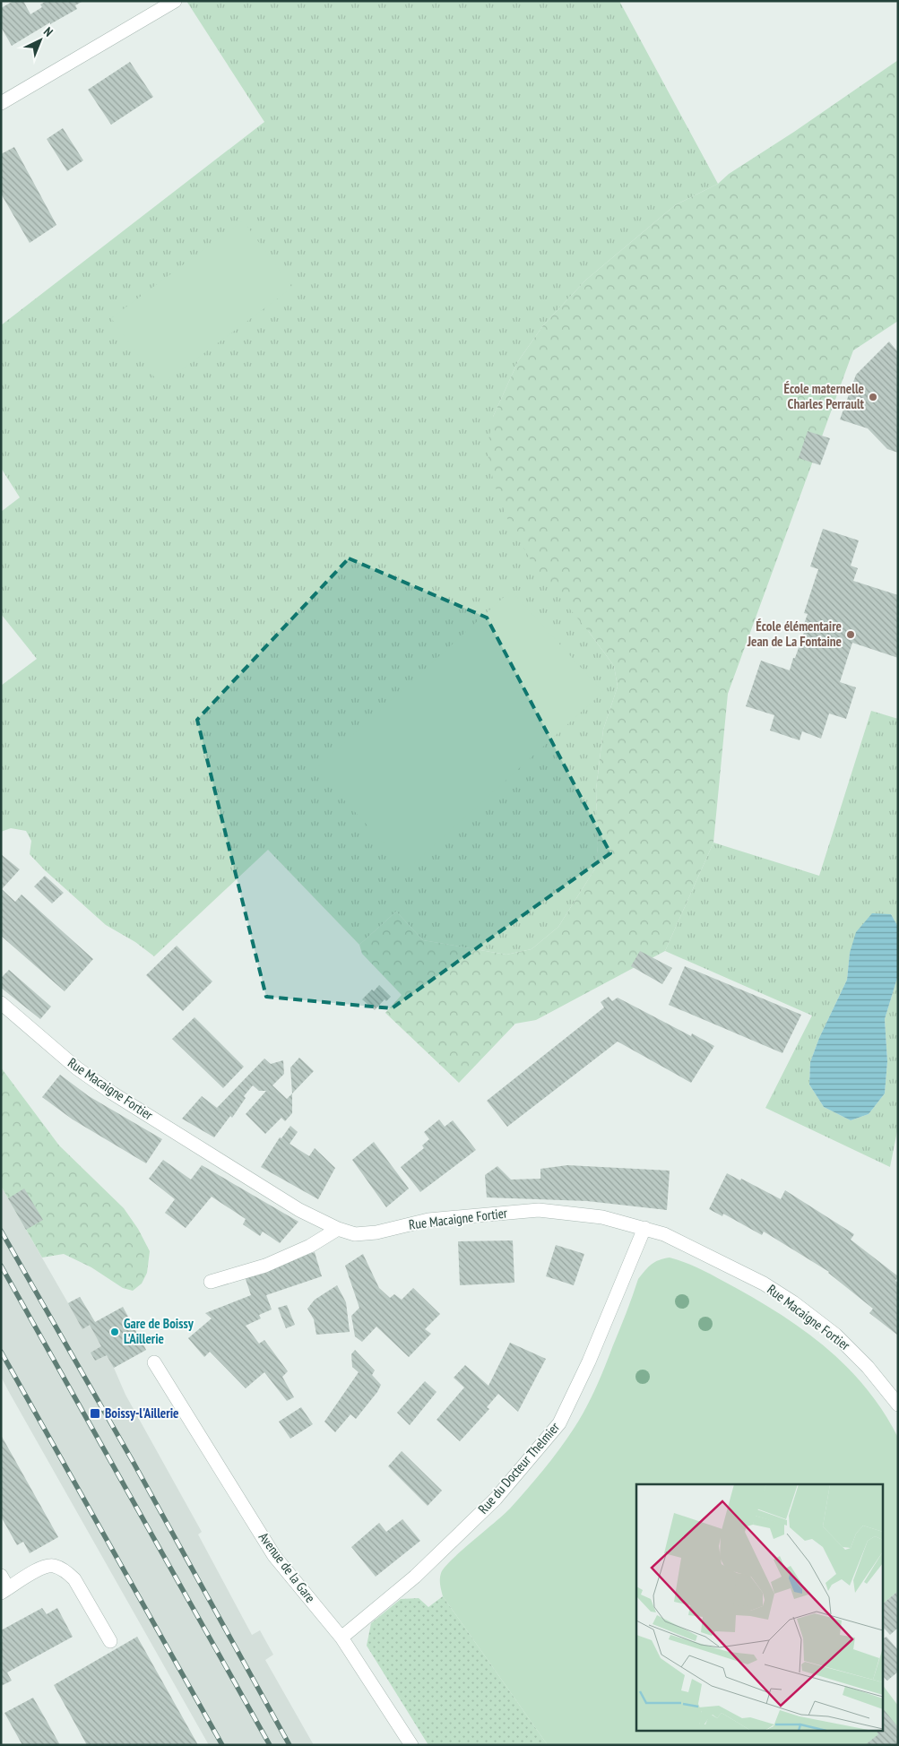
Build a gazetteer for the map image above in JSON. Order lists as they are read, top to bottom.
{
  "streets": {
    "street": ["Rue Macaigne Fortier", "Rue du Docteur Thelmier", "Avenue de la Gare"]
  },
  "crossings": [
    ["Rue Macaigne Fortier", "Rue du Docteur Thelmier"],
    ["Rue du Docteur Thelmier", "Avenue de la Gare"]
  ],
  "places": {
    "other": ["École maternelle Charles Perrault", "École élémentaire Jean de La Fontaine", "Gare de Boissy L'Aillerie"],
    "transit": ["Boissy-l'Aillerie"]
  },
  "north": "top right"
}
